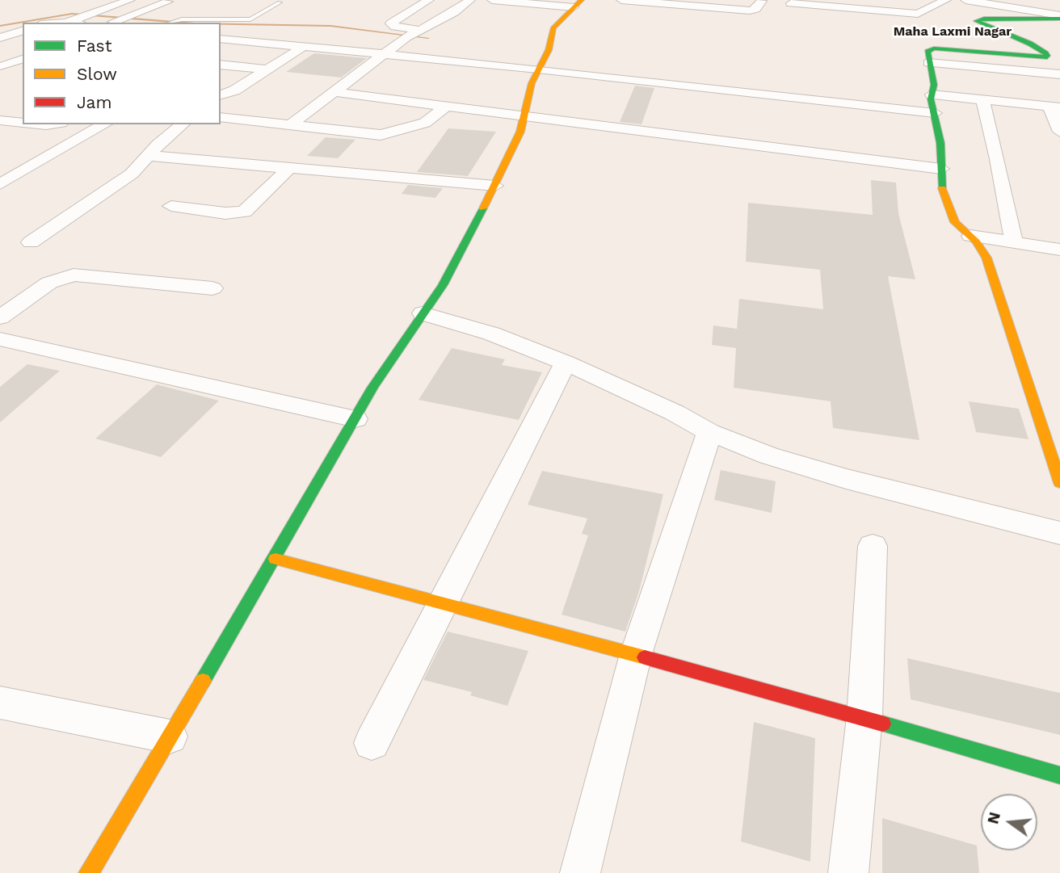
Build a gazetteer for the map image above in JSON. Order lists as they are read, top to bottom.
{
  "districts": ["Maha Laxmi Nagar"],
  "legend": ["Fast", "Slow", "Jam"],
  "north": "left"
}
